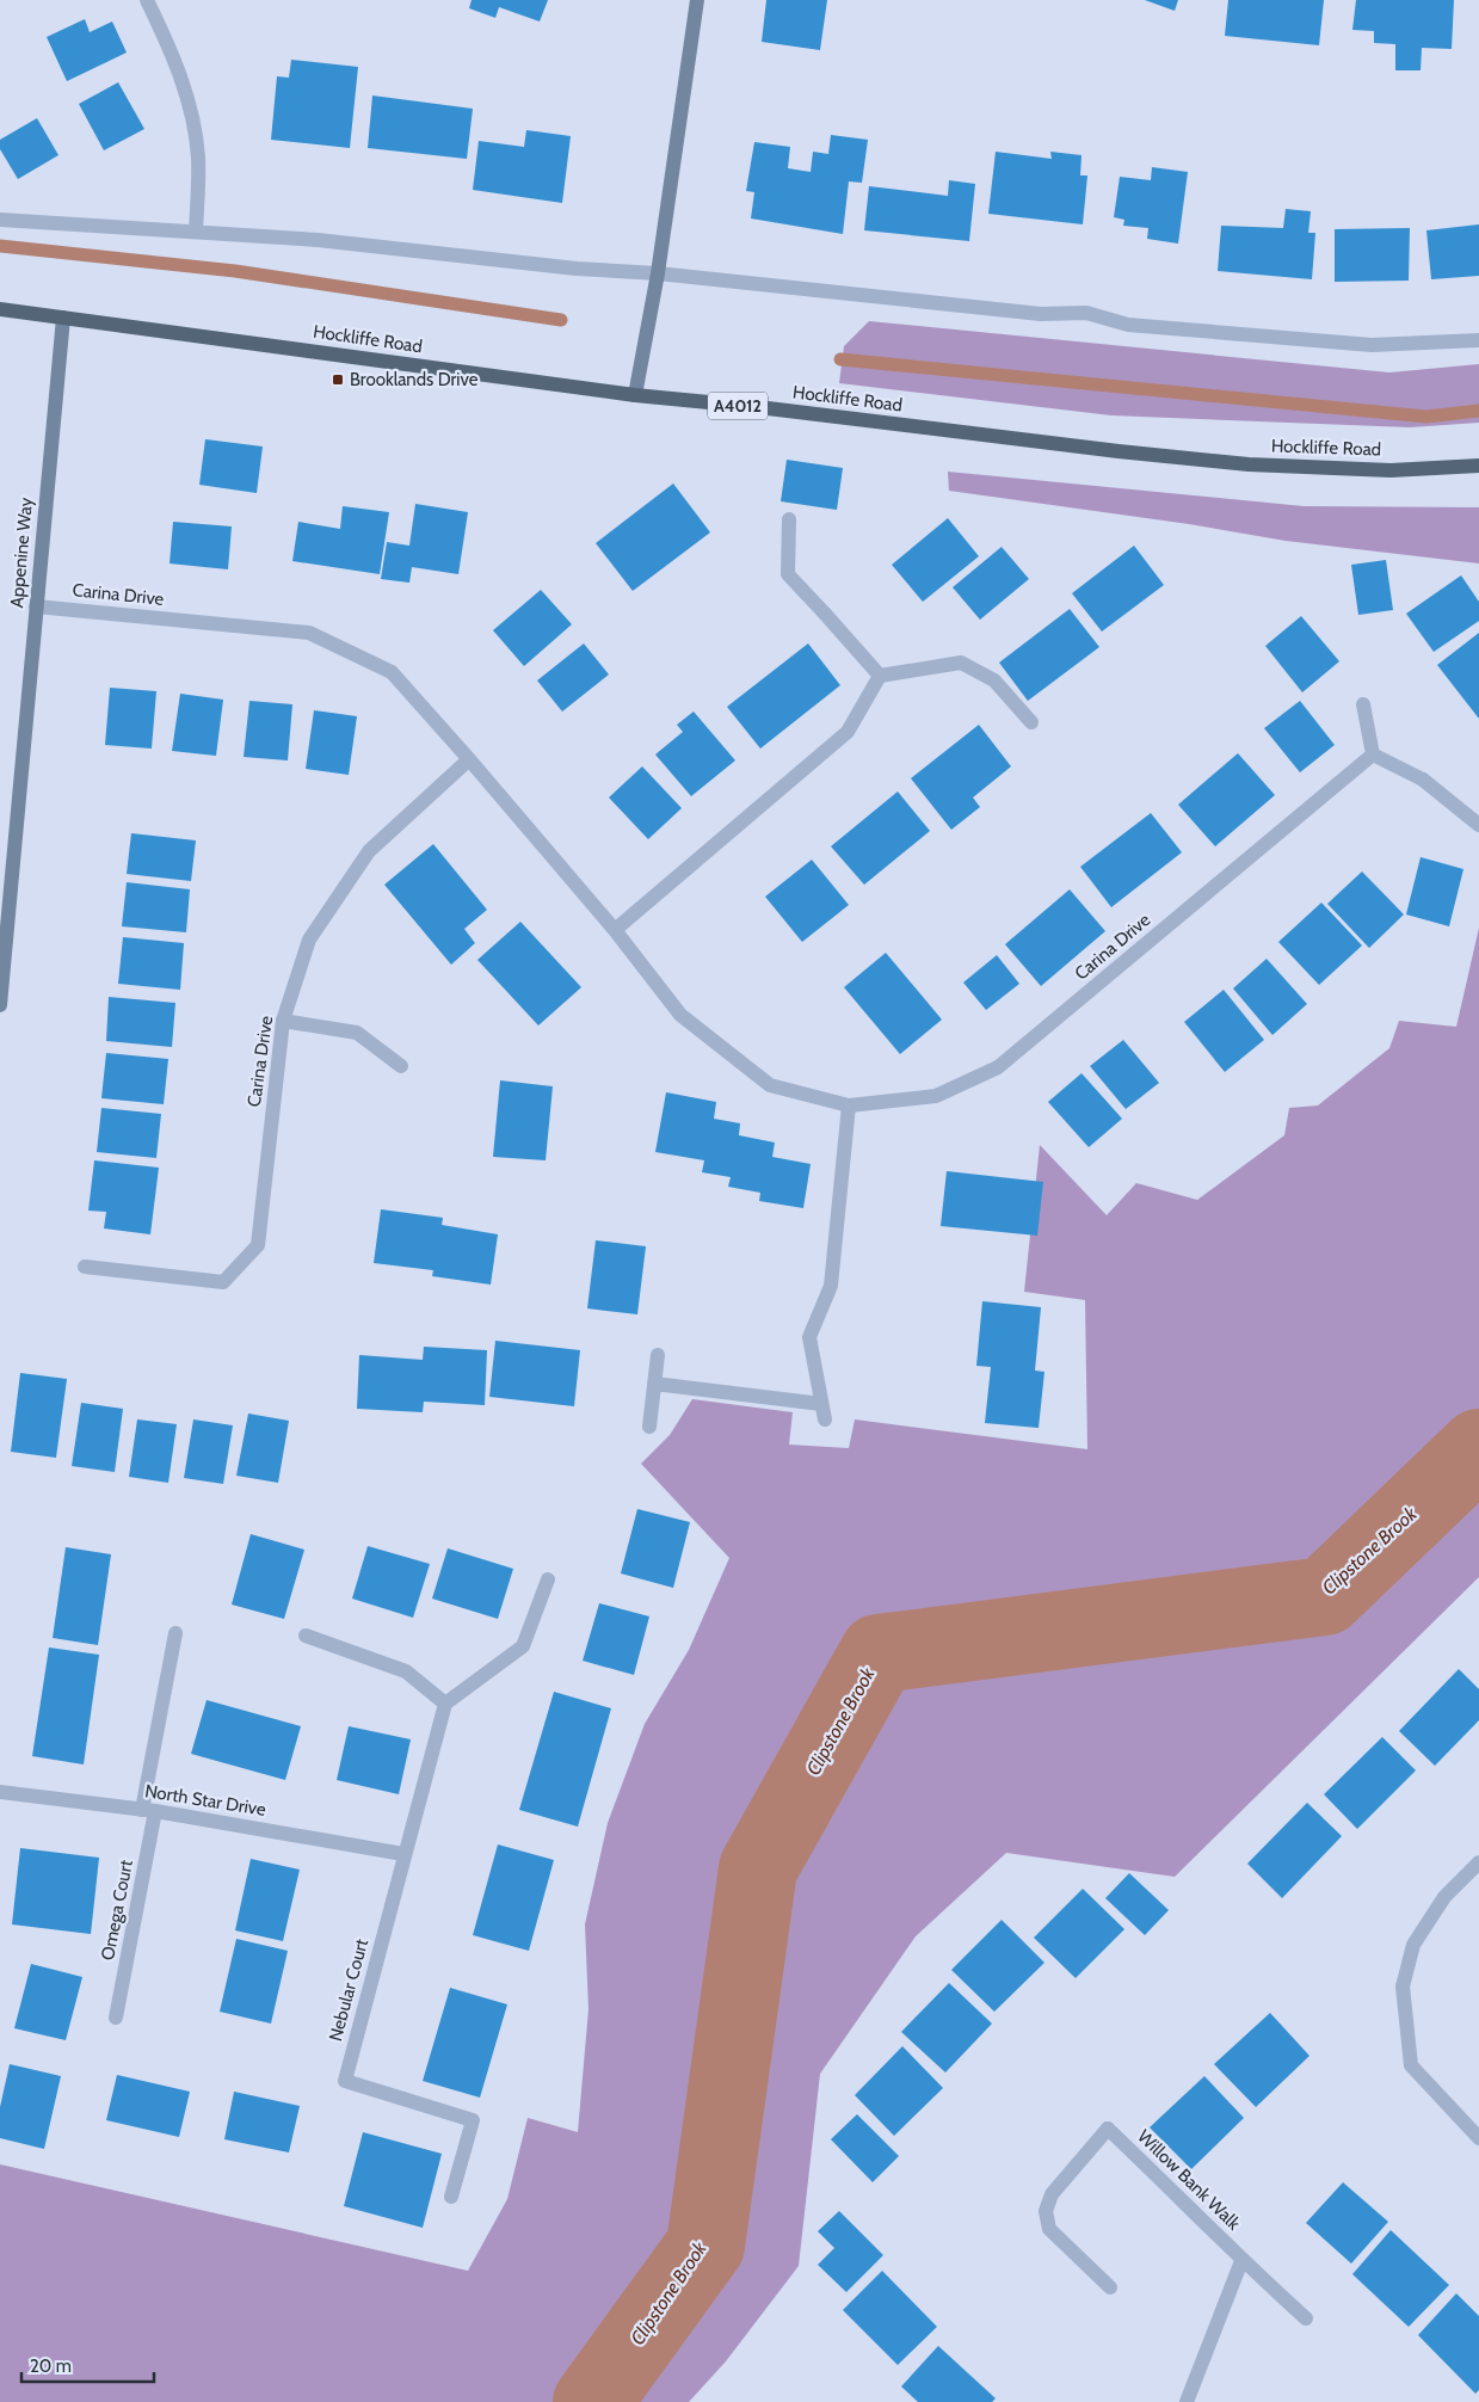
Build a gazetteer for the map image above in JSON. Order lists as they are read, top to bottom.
{
  "streets": {
    "main road": ["Hockliffe Road", "A4012"],
    "street": [
      "Appenine Way",
      "Carina Drive",
      "North Star Drive",
      "Omega Court",
      "Nebular Court",
      "Willow Bank Walk"
    ]
  },
  "crossings": [
    ["Hockliffe Road", "Appenine Way"],
    ["Appenine Way", "Carina Drive"],
    ["North Star Drive", "Omega Court"],
    ["North Star Drive", "Nebular Court"]
  ],
  "water": ["Clipstone Brook"],
  "places": {
    "transit": ["Brooklands Drive"]
  },
  "scale_bar": "20 m"
}
